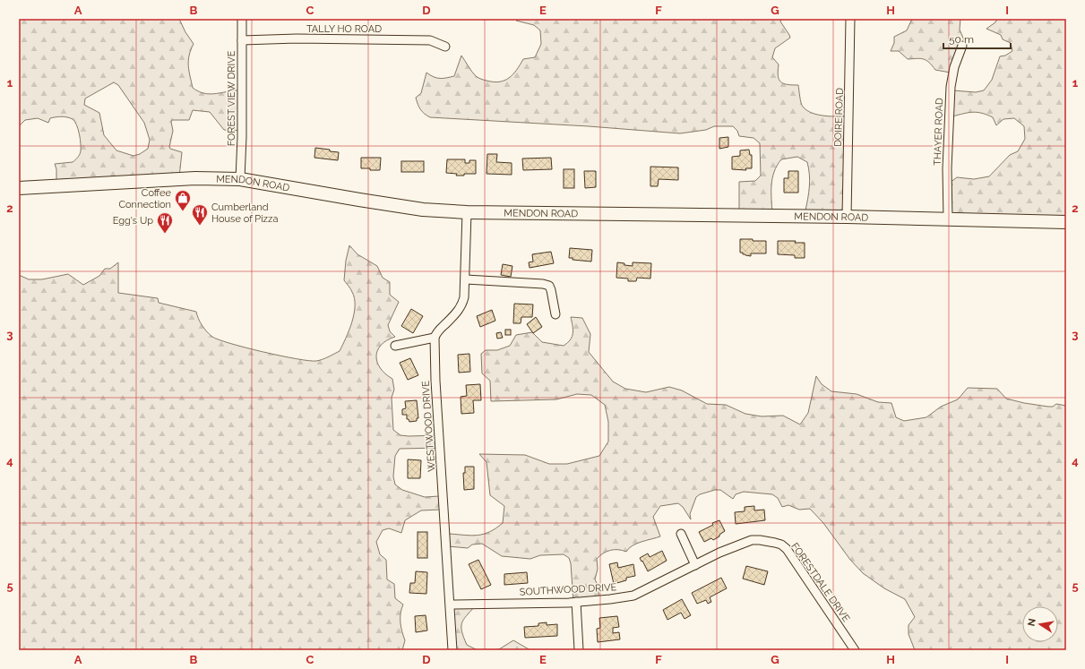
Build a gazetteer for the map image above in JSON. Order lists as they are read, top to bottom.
{
  "streets": {
    "main road": ["MENDON ROAD"],
    "street": [
      "TALLY HO ROAD",
      "FOREST VIEW DRIVE",
      "DOIRE ROAD",
      "THAYER ROAD",
      "WESTWOOD DRIVE",
      "FORESTDALE DRIVE",
      "SOUTHWOOD DRIVE"
    ]
  },
  "crossings": [
    ["TALLY HO ROAD", "FOREST VIEW DRIVE"],
    ["FOREST VIEW DRIVE", "MENDON ROAD"],
    ["DOIRE ROAD", "MENDON ROAD"],
    ["THAYER ROAD", "MENDON ROAD"],
    ["WESTWOOD DRIVE", "SOUTHWOOD DRIVE"],
    ["FORESTDALE DRIVE", "SOUTHWOOD DRIVE"]
  ],
  "places": {
    "shop": ["Coffee Connection"],
    "restaurant": ["Cumberland House of Pizza", "Egg's Up"]
  },
  "scale_bar": "50 m",
  "north": "left",
  "grid": {
    "columns": [
      "A",
      "B",
      "C",
      "D",
      "E",
      "F",
      "G",
      "H",
      "I"
    ],
    "rows": [
      "1",
      "2",
      "3",
      "4",
      "5"
    ]
  }
}
